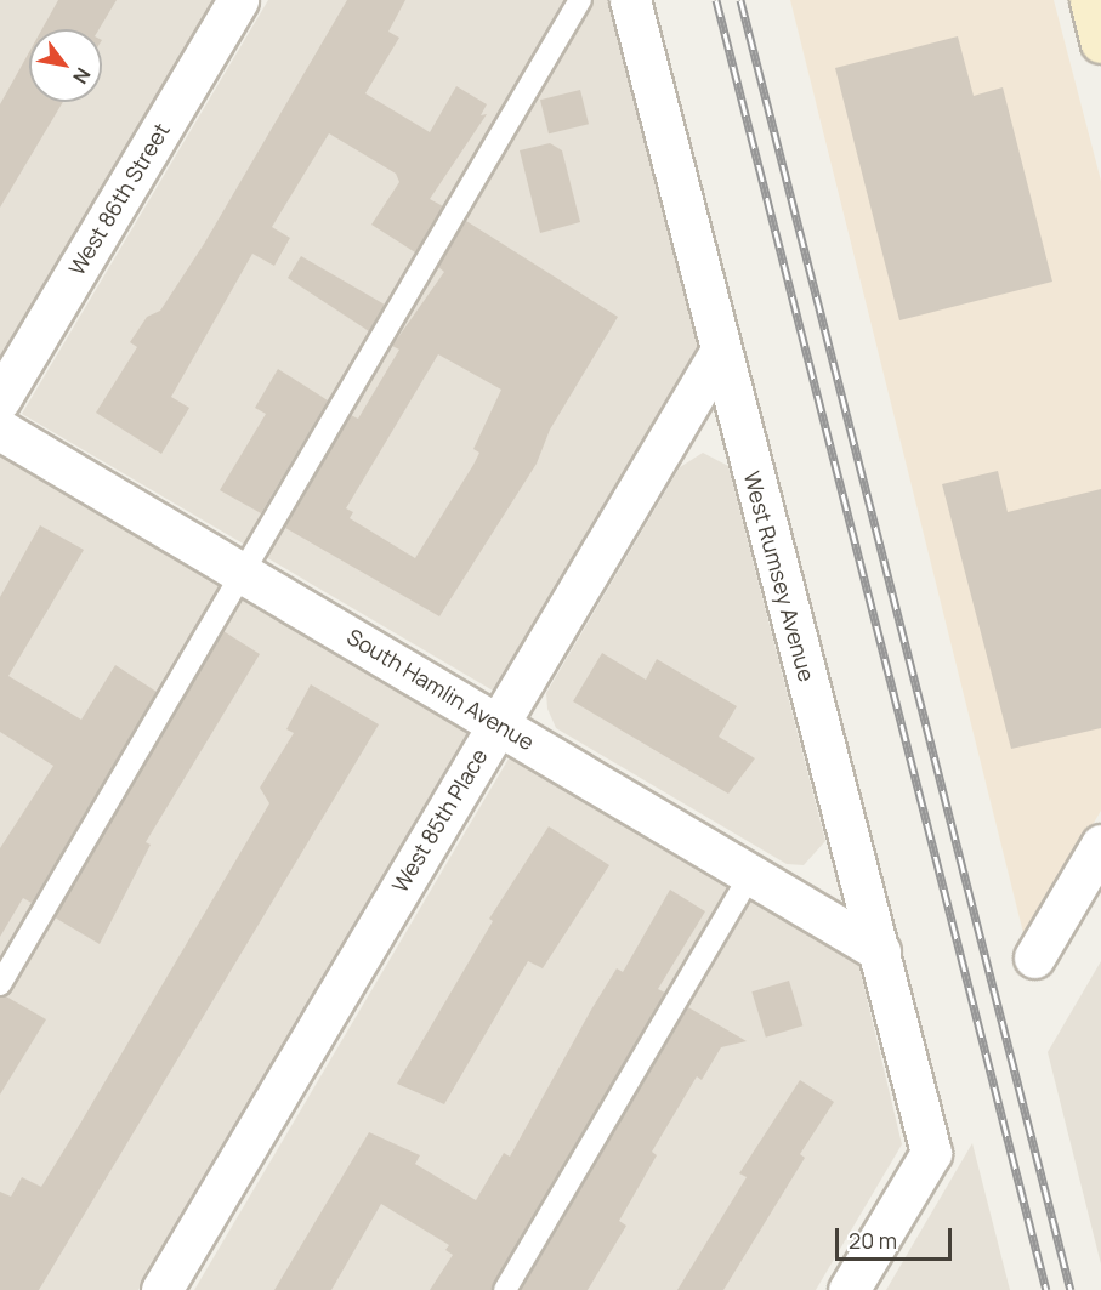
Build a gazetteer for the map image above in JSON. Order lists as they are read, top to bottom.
{
  "streets": {
    "street": [
      "West 86th Street",
      "West Rumsey Avenue",
      "South Hamlin Avenue",
      "West 85th Place"
    ]
  },
  "crossings": [
    ["West Rumsey Avenue", "South Hamlin Avenue"],
    ["West Rumsey Avenue", "West 85th Place"],
    ["South Hamlin Avenue", "West 85th Place"]
  ],
  "scale_bar": "20 m",
  "north": "bottom right"
}
